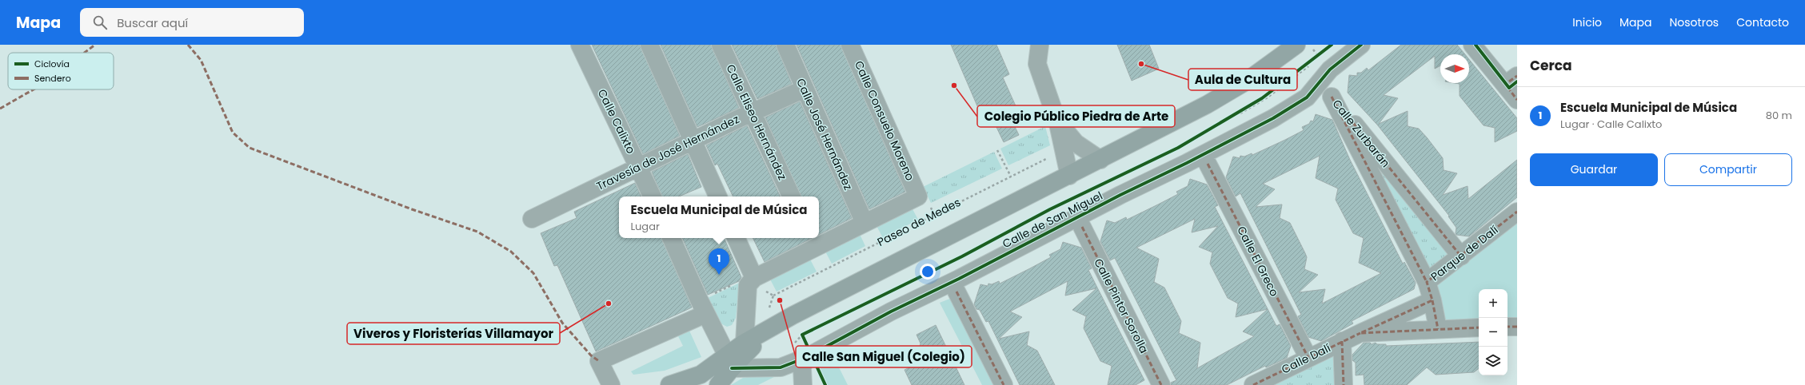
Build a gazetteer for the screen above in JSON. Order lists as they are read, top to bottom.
{
  "streets": {
    "street": [
      "Calle Consuelo Moreno",
      "Calle Calixto",
      "Calle Eliseo Hernández",
      "Calle Zurbarán",
      "Calle José Hernández",
      "Travesía de José Hernández",
      "Calle de San Miguel",
      "Paseo de Medes",
      "Parque de Dalí",
      "Calle El Greco",
      "Calle Pintor Sorolla",
      "Calle Dalí"
    ]
  },
  "crossings": [
    ["Calle Consuelo Moreno", "Paseo de Medes"],
    ["Calle Calixto", "Travesía de José Hernández"],
    ["Calle Eliseo Hernández", "Travesía de José Hernández"],
    ["Calle Zurbarán", "Parque de Dalí"],
    ["Calle José Hernández", "Travesía de José Hernández"],
    ["Calle José Hernández", "Paseo de Medes"],
    ["Calle El Greco", "Calle Dalí"]
  ],
  "places": [
    "Aula de Cultura",
    "Colegio Público Piedra de Arte",
    "Calle San Miguel (Colegio)",
    "Viveros y Floristerías Villamayor"
  ],
  "legend": ["Ciclovía", "Sendero"],
  "north": "right",
  "page": {
    "header": "Mapa",
    "search": "Buscar aquí",
    "nav": [
      "Inicio",
      "Mapa",
      "Nosotros",
      "Contacto"
    ],
    "heading": "Cerca",
    "list": [
      {
        "mark": "1",
        "name": "Escuela Municipal de Música",
        "note": "Lugar · Calle Calixto",
        "value": "80 m"
      }
    ],
    "buttons": ["Guardar", "Compartir"],
    "popup": ["Escuela Municipal de Música", "Lugar"],
    "pins": "1",
    "map_buttons": ["+", "−"]
  }
}
